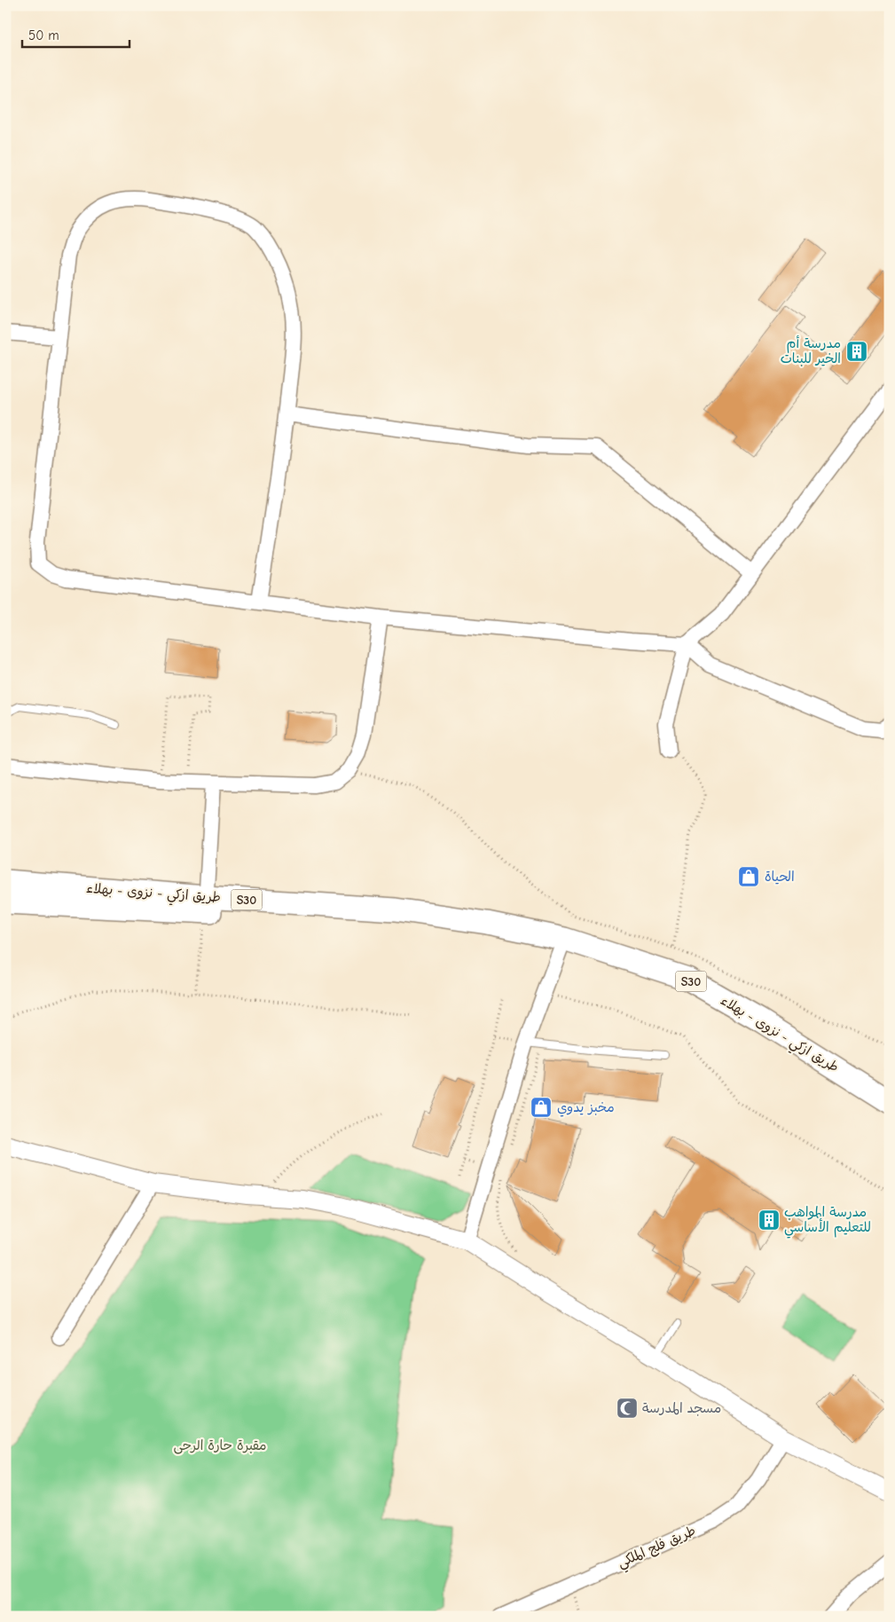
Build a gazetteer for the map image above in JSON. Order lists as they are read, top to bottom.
{
  "streets": {
    "main road": ["طريق ازكي - نزوى - بهلاء", "S30"],
    "street": ["طريق فلج الملكي"]
  },
  "parks": ["مقبرة حارة الرحى"],
  "places": {
    "building": ["مدرسة أم الخير للبنات", "مدرسة المواهب للتعليم الأساسي"],
    "shop": ["الحياة", "مخبز يدوي"],
    "mosque": ["مسجد المدرسة"]
  },
  "scale_bar": "50 m"
}
